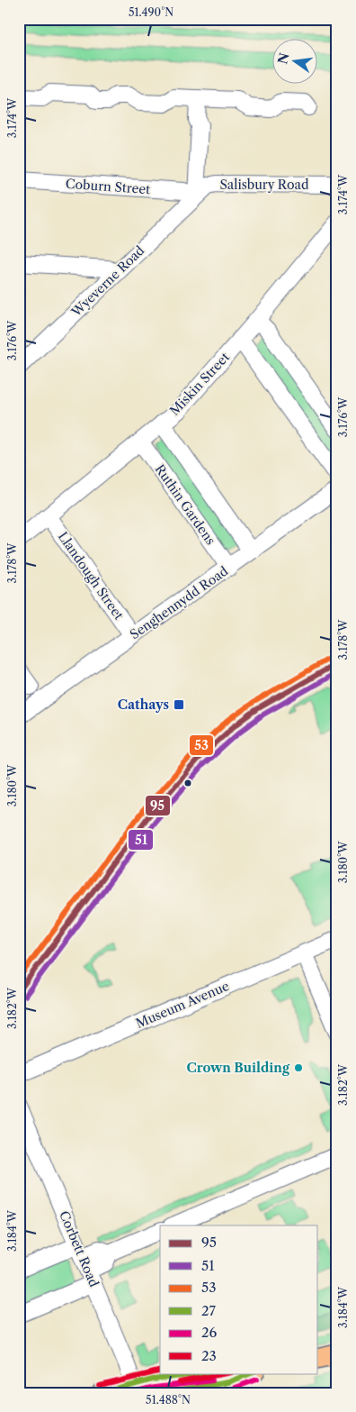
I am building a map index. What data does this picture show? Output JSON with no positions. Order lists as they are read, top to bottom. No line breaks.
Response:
{"streets":{"street":["Salisbury Road","Coburn Street","Wyeverne Road","Miskin Street","Ruthin Gardens","Llandough Street","Senghennydd Road","Museum Avenue","Corbett Road"]},"crossings":[["Salisbury Road","Coburn Street"],["Salisbury Road","Wyeverne Road"],["Coburn Street","Wyeverne Road"],["Miskin Street","Ruthin Gardens"],["Miskin Street","Llandough Street"],["Ruthin Gardens","Senghennydd Road"],["Llandough Street","Senghennydd Road"]],"places":{"transit":["Cathays"],"other":["Crown Building"]},"lines":["transit line 53","transit line 95","transit line 51","transit line 23","transit line 27","transit line 26"],"legend":["95","51","53","27","26","23"],"north":"left","coordinates":["51.490°N","3.174°W","3.176°W","3.178°W","3.180°W","3.182°W","3.184°W","51.488°N"]}
